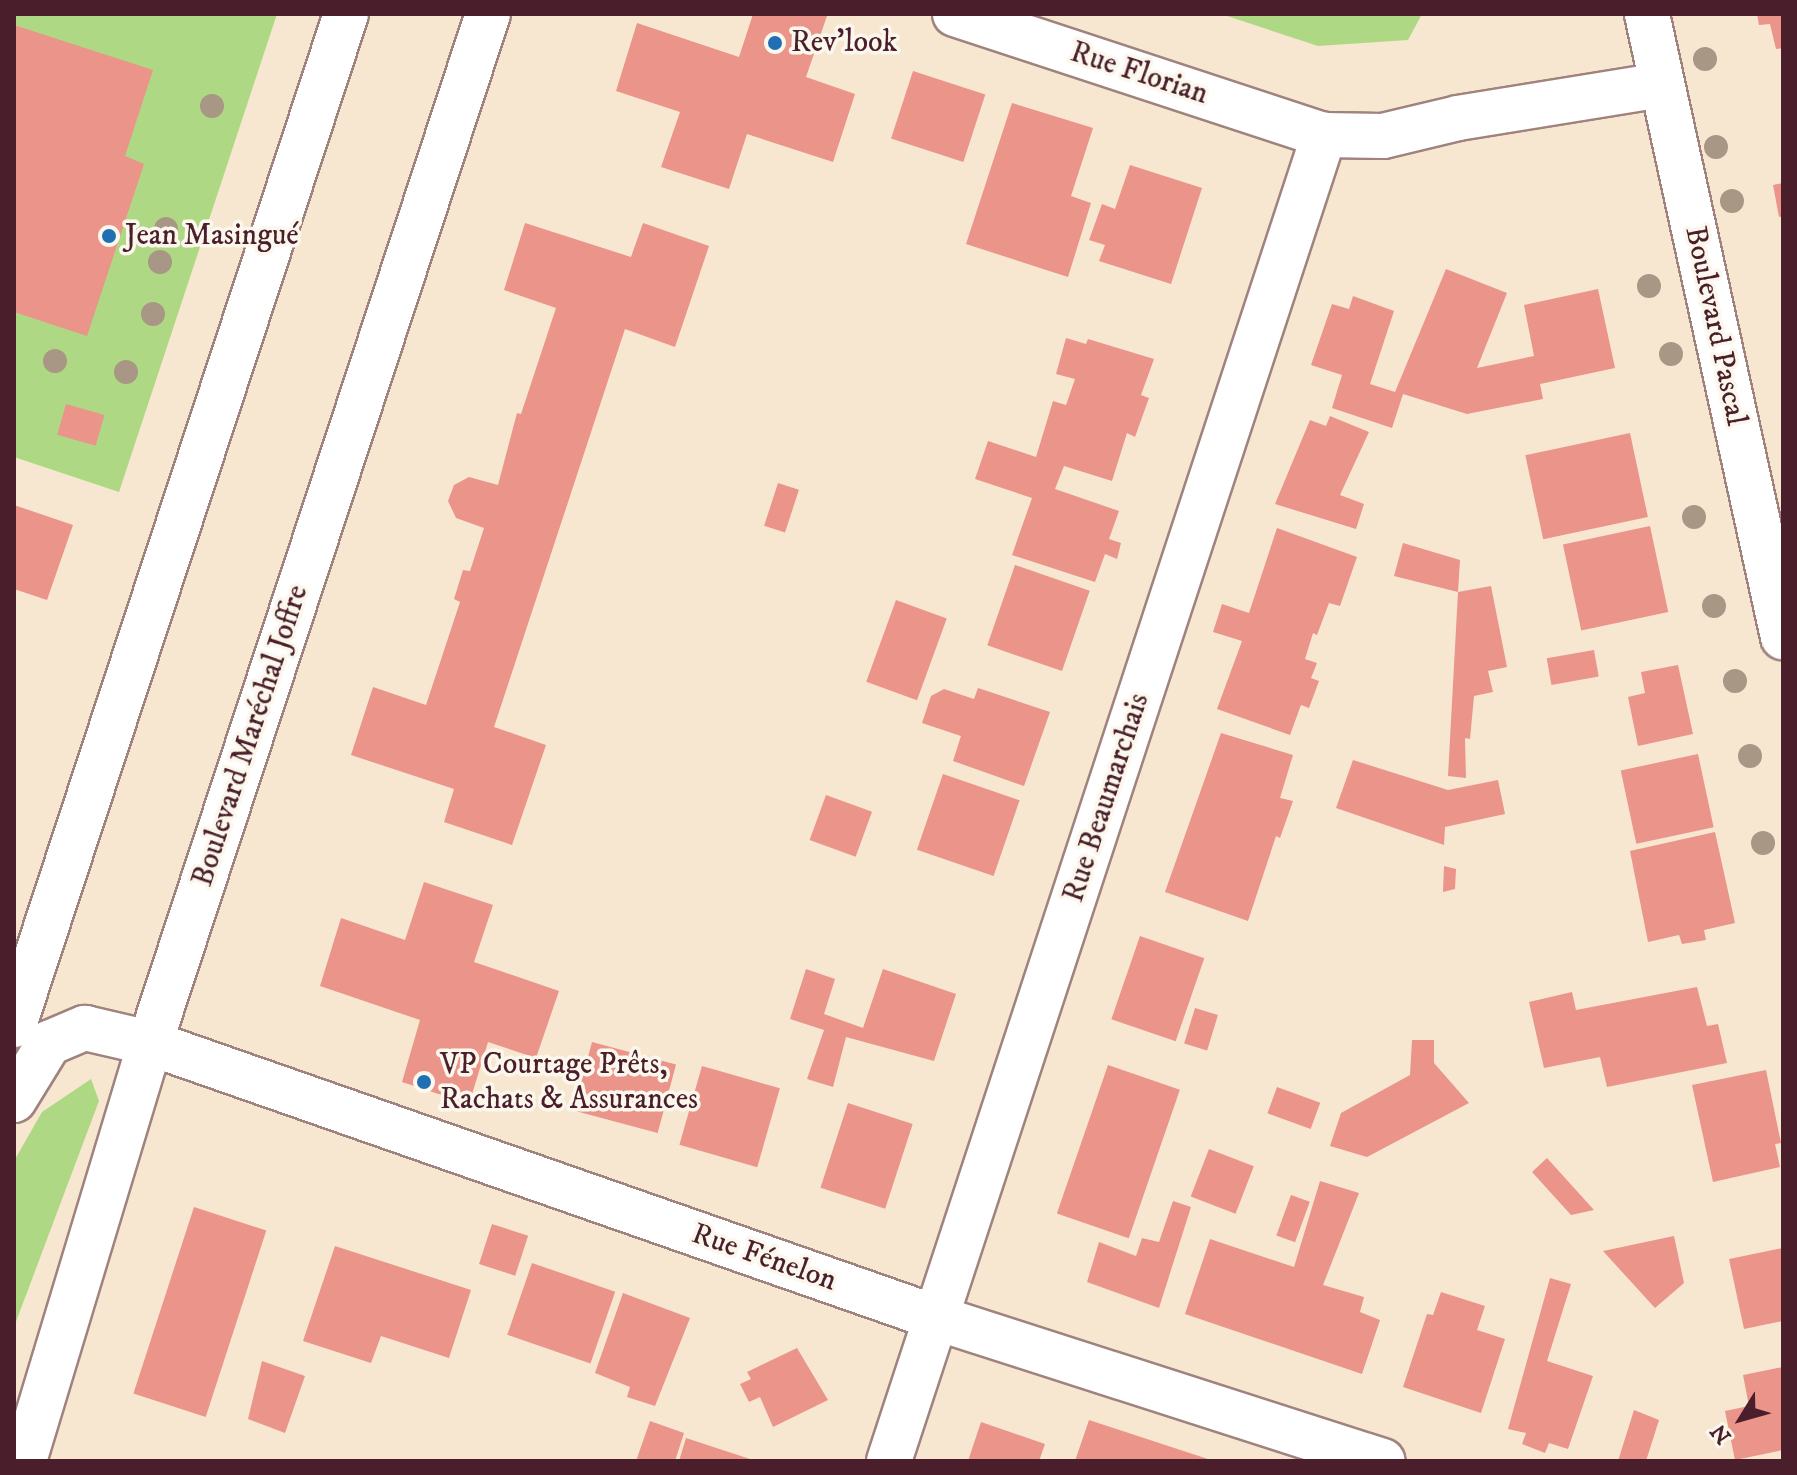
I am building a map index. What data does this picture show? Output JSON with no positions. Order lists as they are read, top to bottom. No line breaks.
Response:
{"streets":{"street":["Rue Florian","Boulevard Pascal","Boulevard Maréchal Joffre","Rue Beaumarchais","Rue Fénelon"]},"crossings":[["Rue Florian","Boulevard Pascal"],["Rue Florian","Rue Beaumarchais"],["Boulevard Maréchal Joffre","Rue Fénelon"],["Rue Beaumarchais","Rue Fénelon"]],"places":["Rev'look","Jean Masingué","VP Courtage Prêts, Rachats & Assurances"],"north":"bottom left"}
